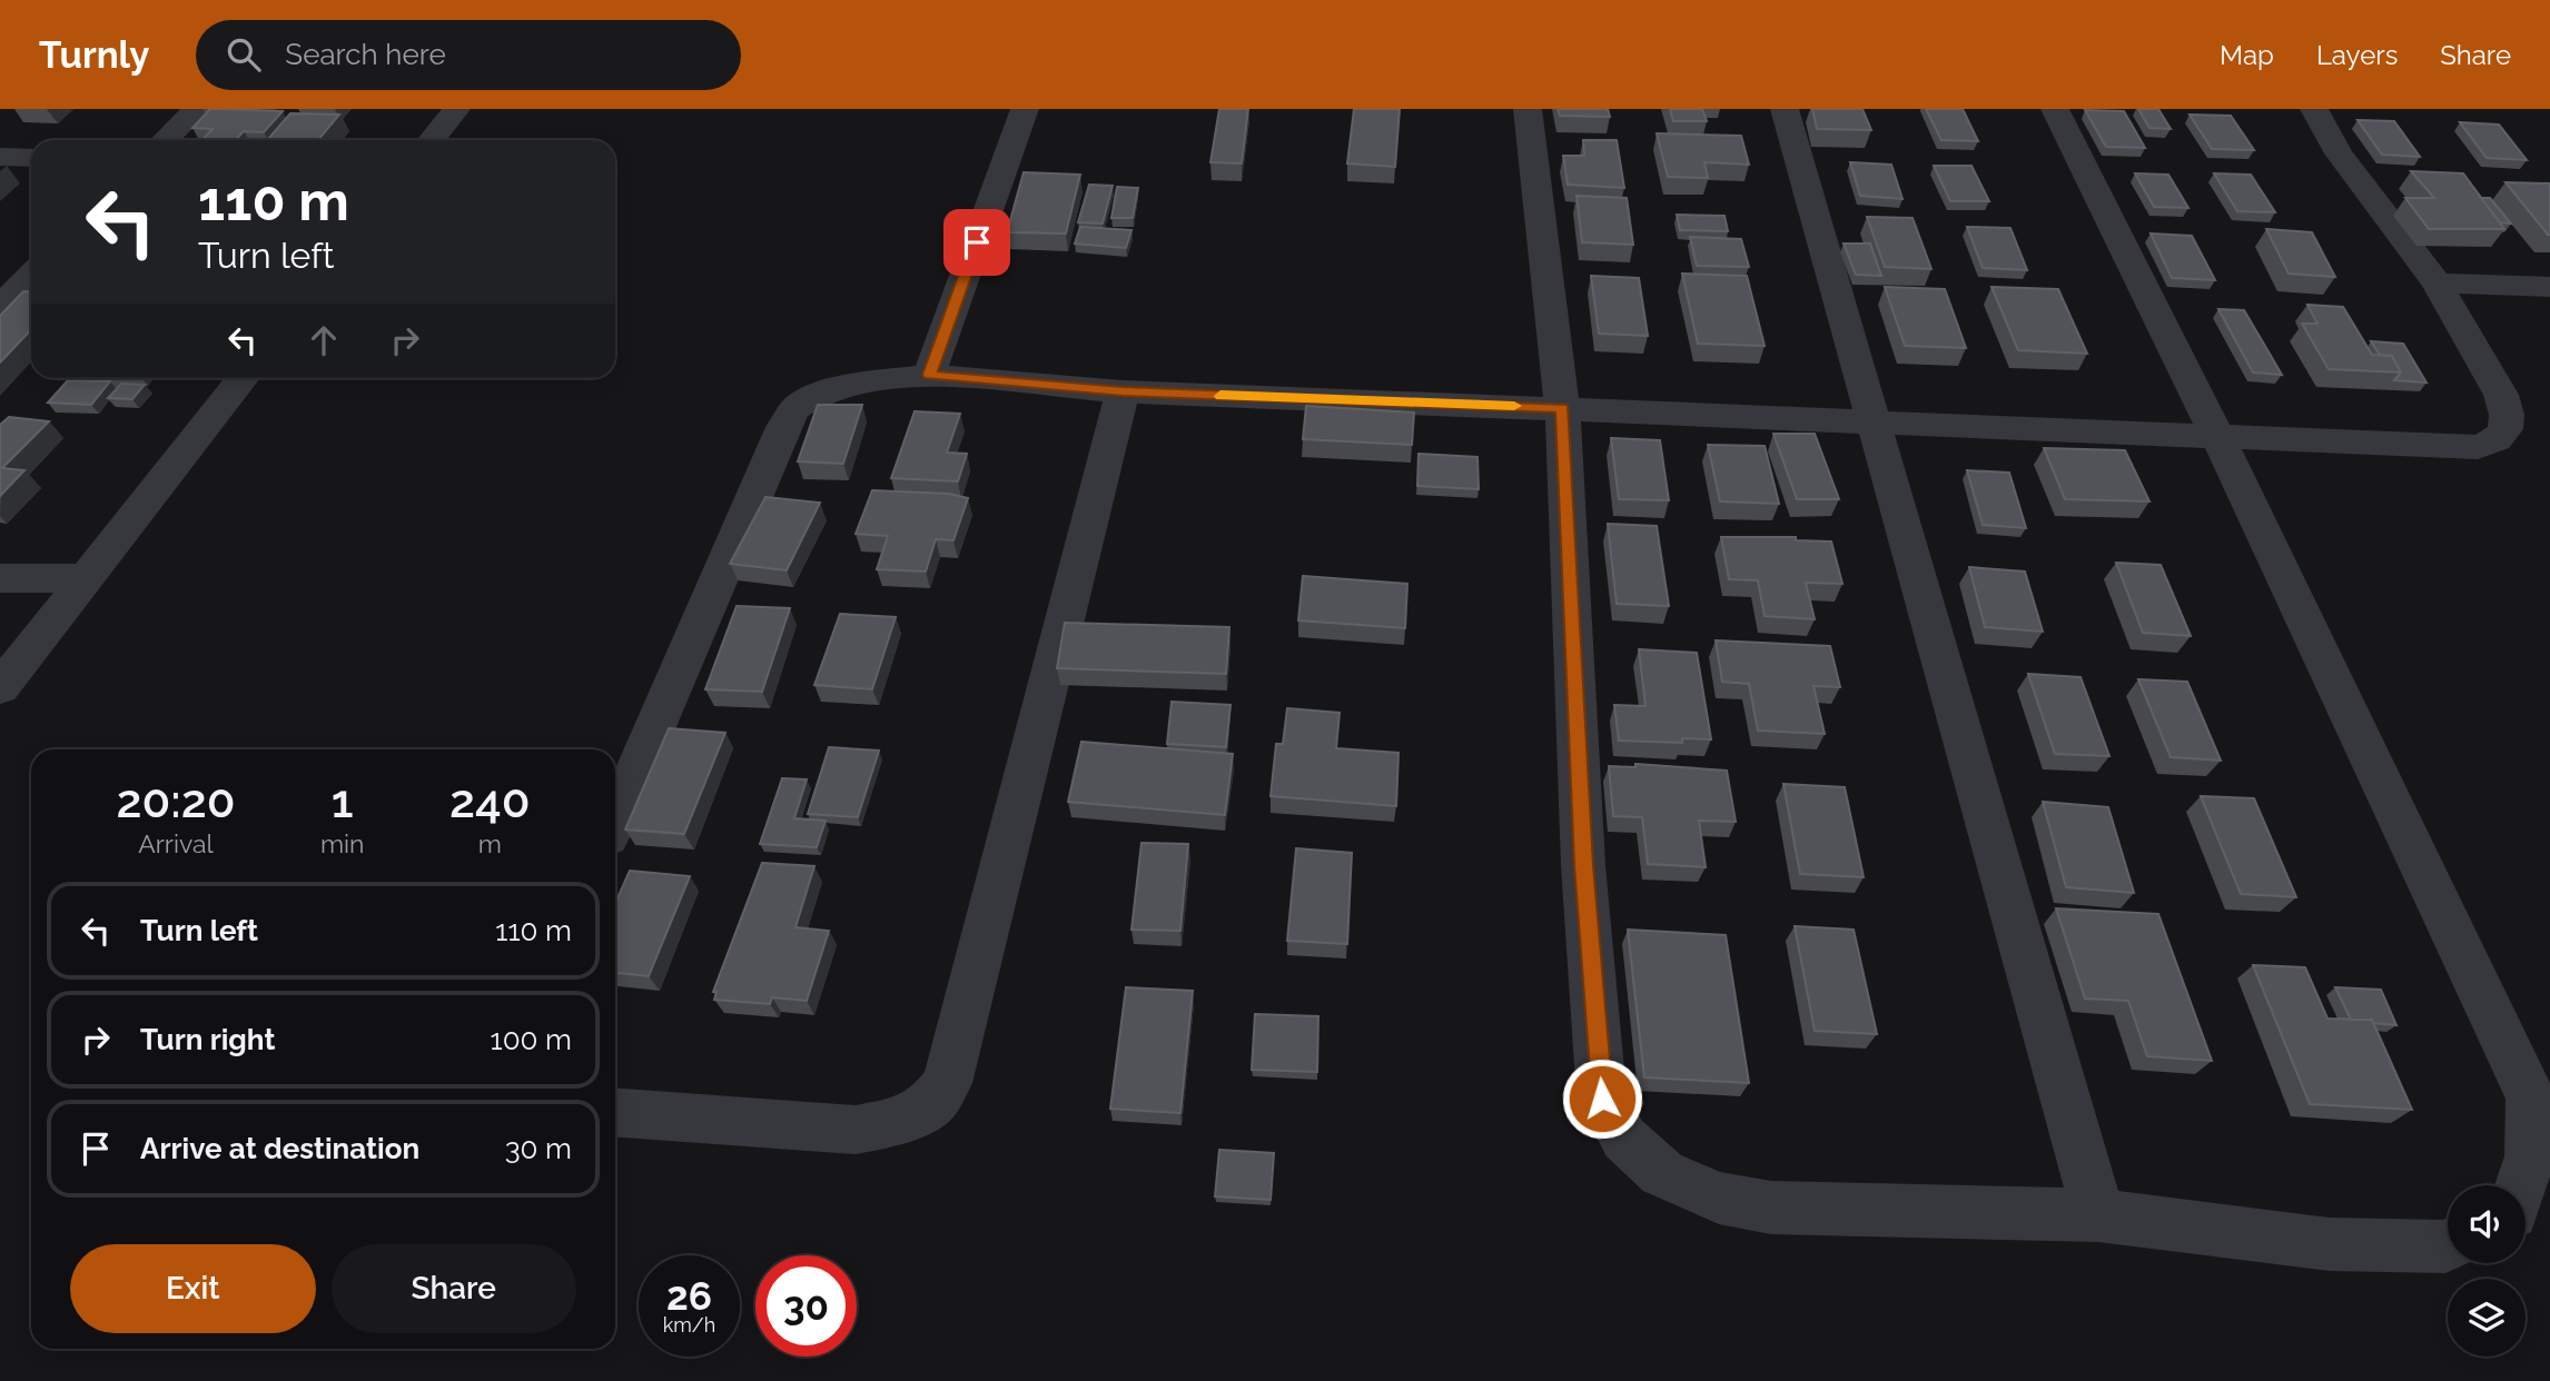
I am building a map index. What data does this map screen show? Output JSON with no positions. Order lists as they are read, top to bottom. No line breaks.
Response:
{"page":{"header":"Turnly","search":"Search here","nav":["Map","Layers","Share"],"turn":["110 m","Turn left"],"eta":["20:20","Arrival","1","min","240","m"],"list":[{"name":"Turn left","value":"110 m"},{"name":"Turn right","value":"100 m"},{"name":"Arrive at destination","value":"30 m"}],"buttons":["Exit","Share"],"speed":"26 km/h","limit":"30"}}
